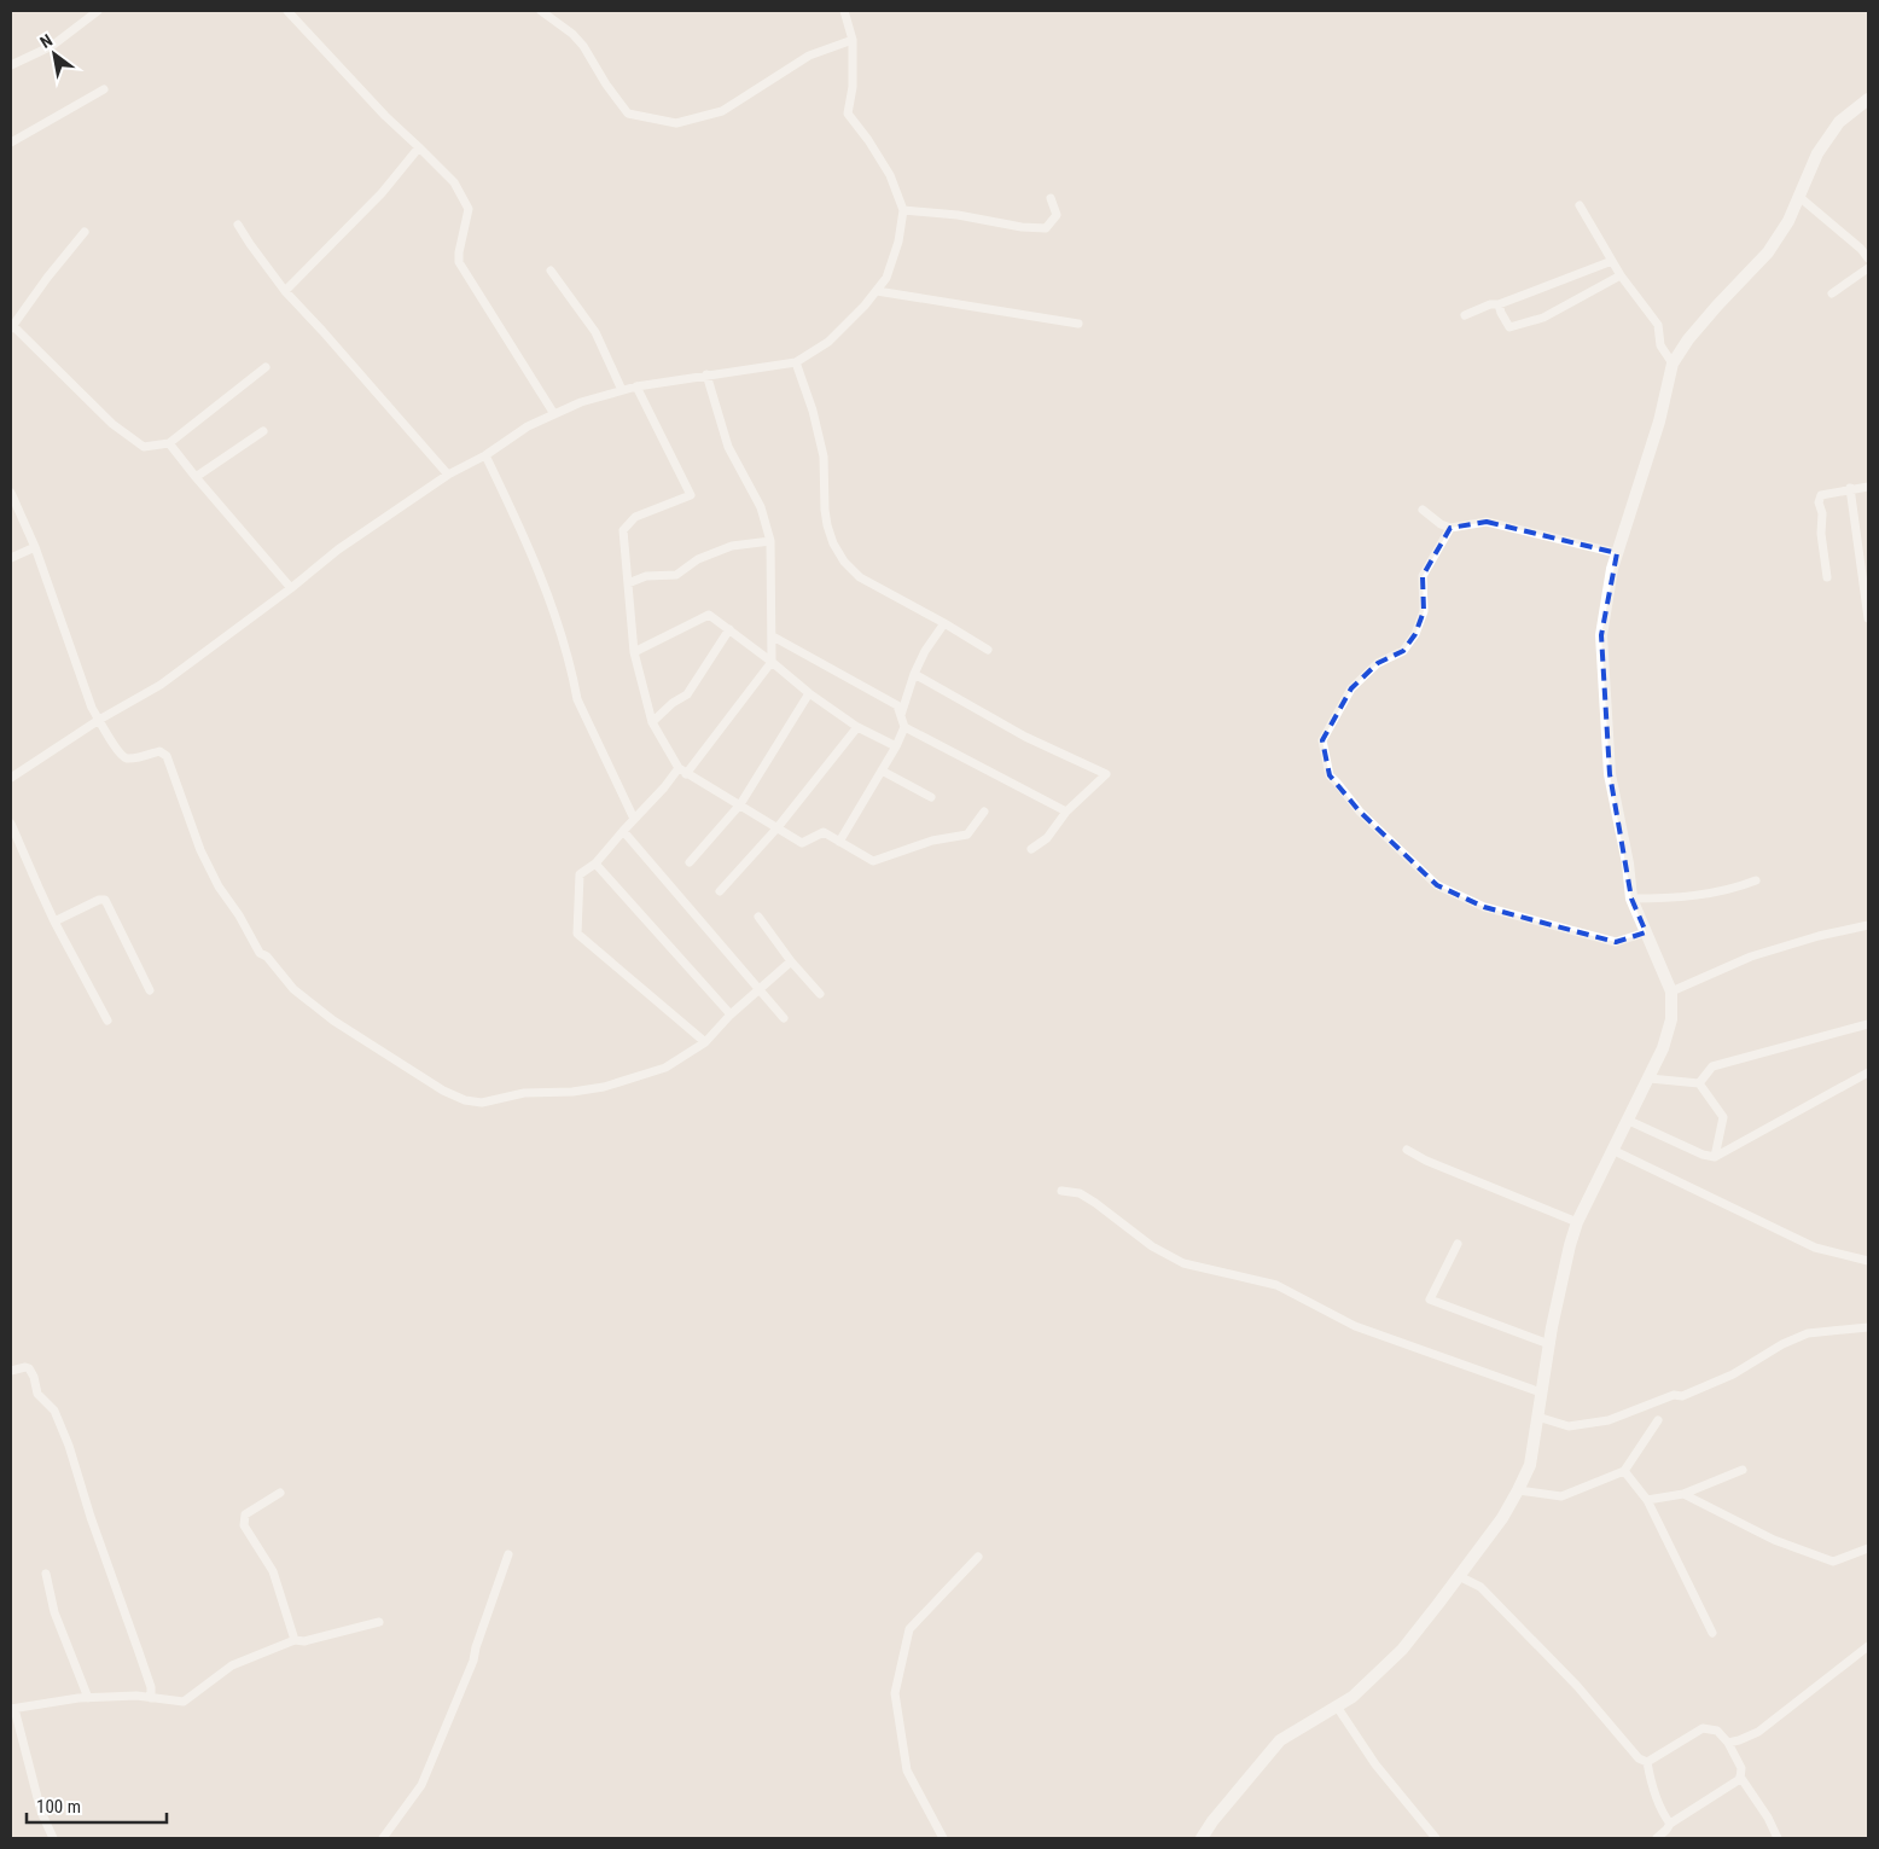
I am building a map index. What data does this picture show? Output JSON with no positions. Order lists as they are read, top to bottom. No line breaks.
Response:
{"scale_bar":"100 m","north":"top left"}
